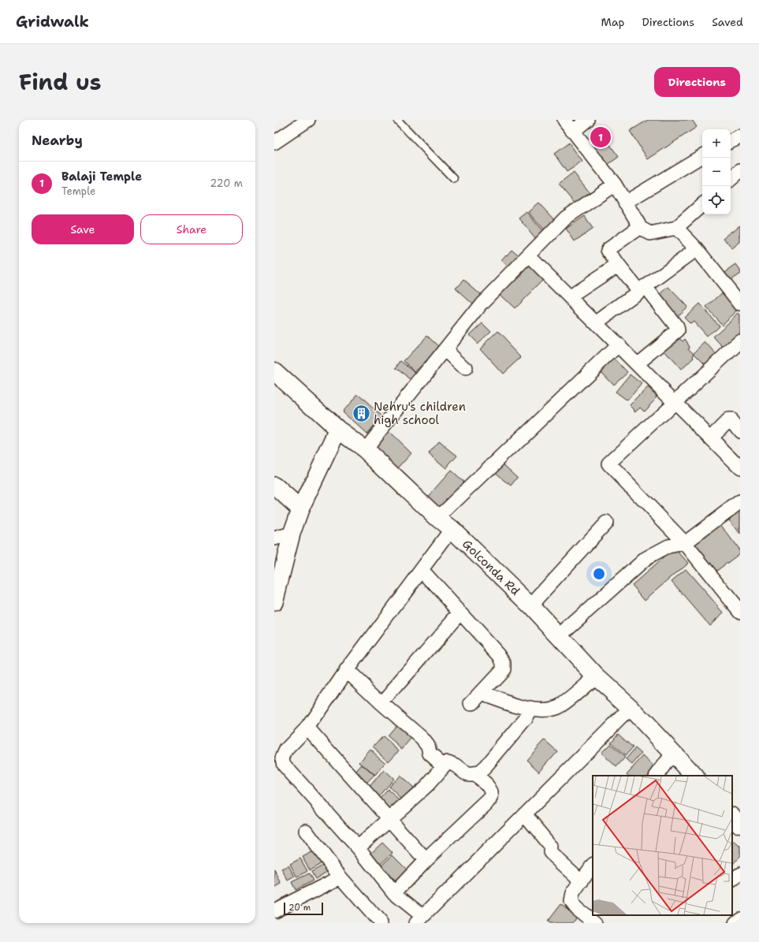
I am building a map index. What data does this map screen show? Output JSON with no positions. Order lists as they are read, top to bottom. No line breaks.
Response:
{"streets":{"main road":["Golconda Rd"]},"places":{"building":["Nehru's children high school"]},"scale_bar":"20 m","page":{"header":"Gridwalk","nav":["Map","Directions","Saved"],"title":"Find us","buttons":["Directions",["Save","Share"]],"heading":"Nearby","pins":"1","map_buttons":["+","−"],"list":[{"mark":"1","name":"Balaji Temple","note":"Temple","value":"220 m"}],"scale":"20 m"}}
